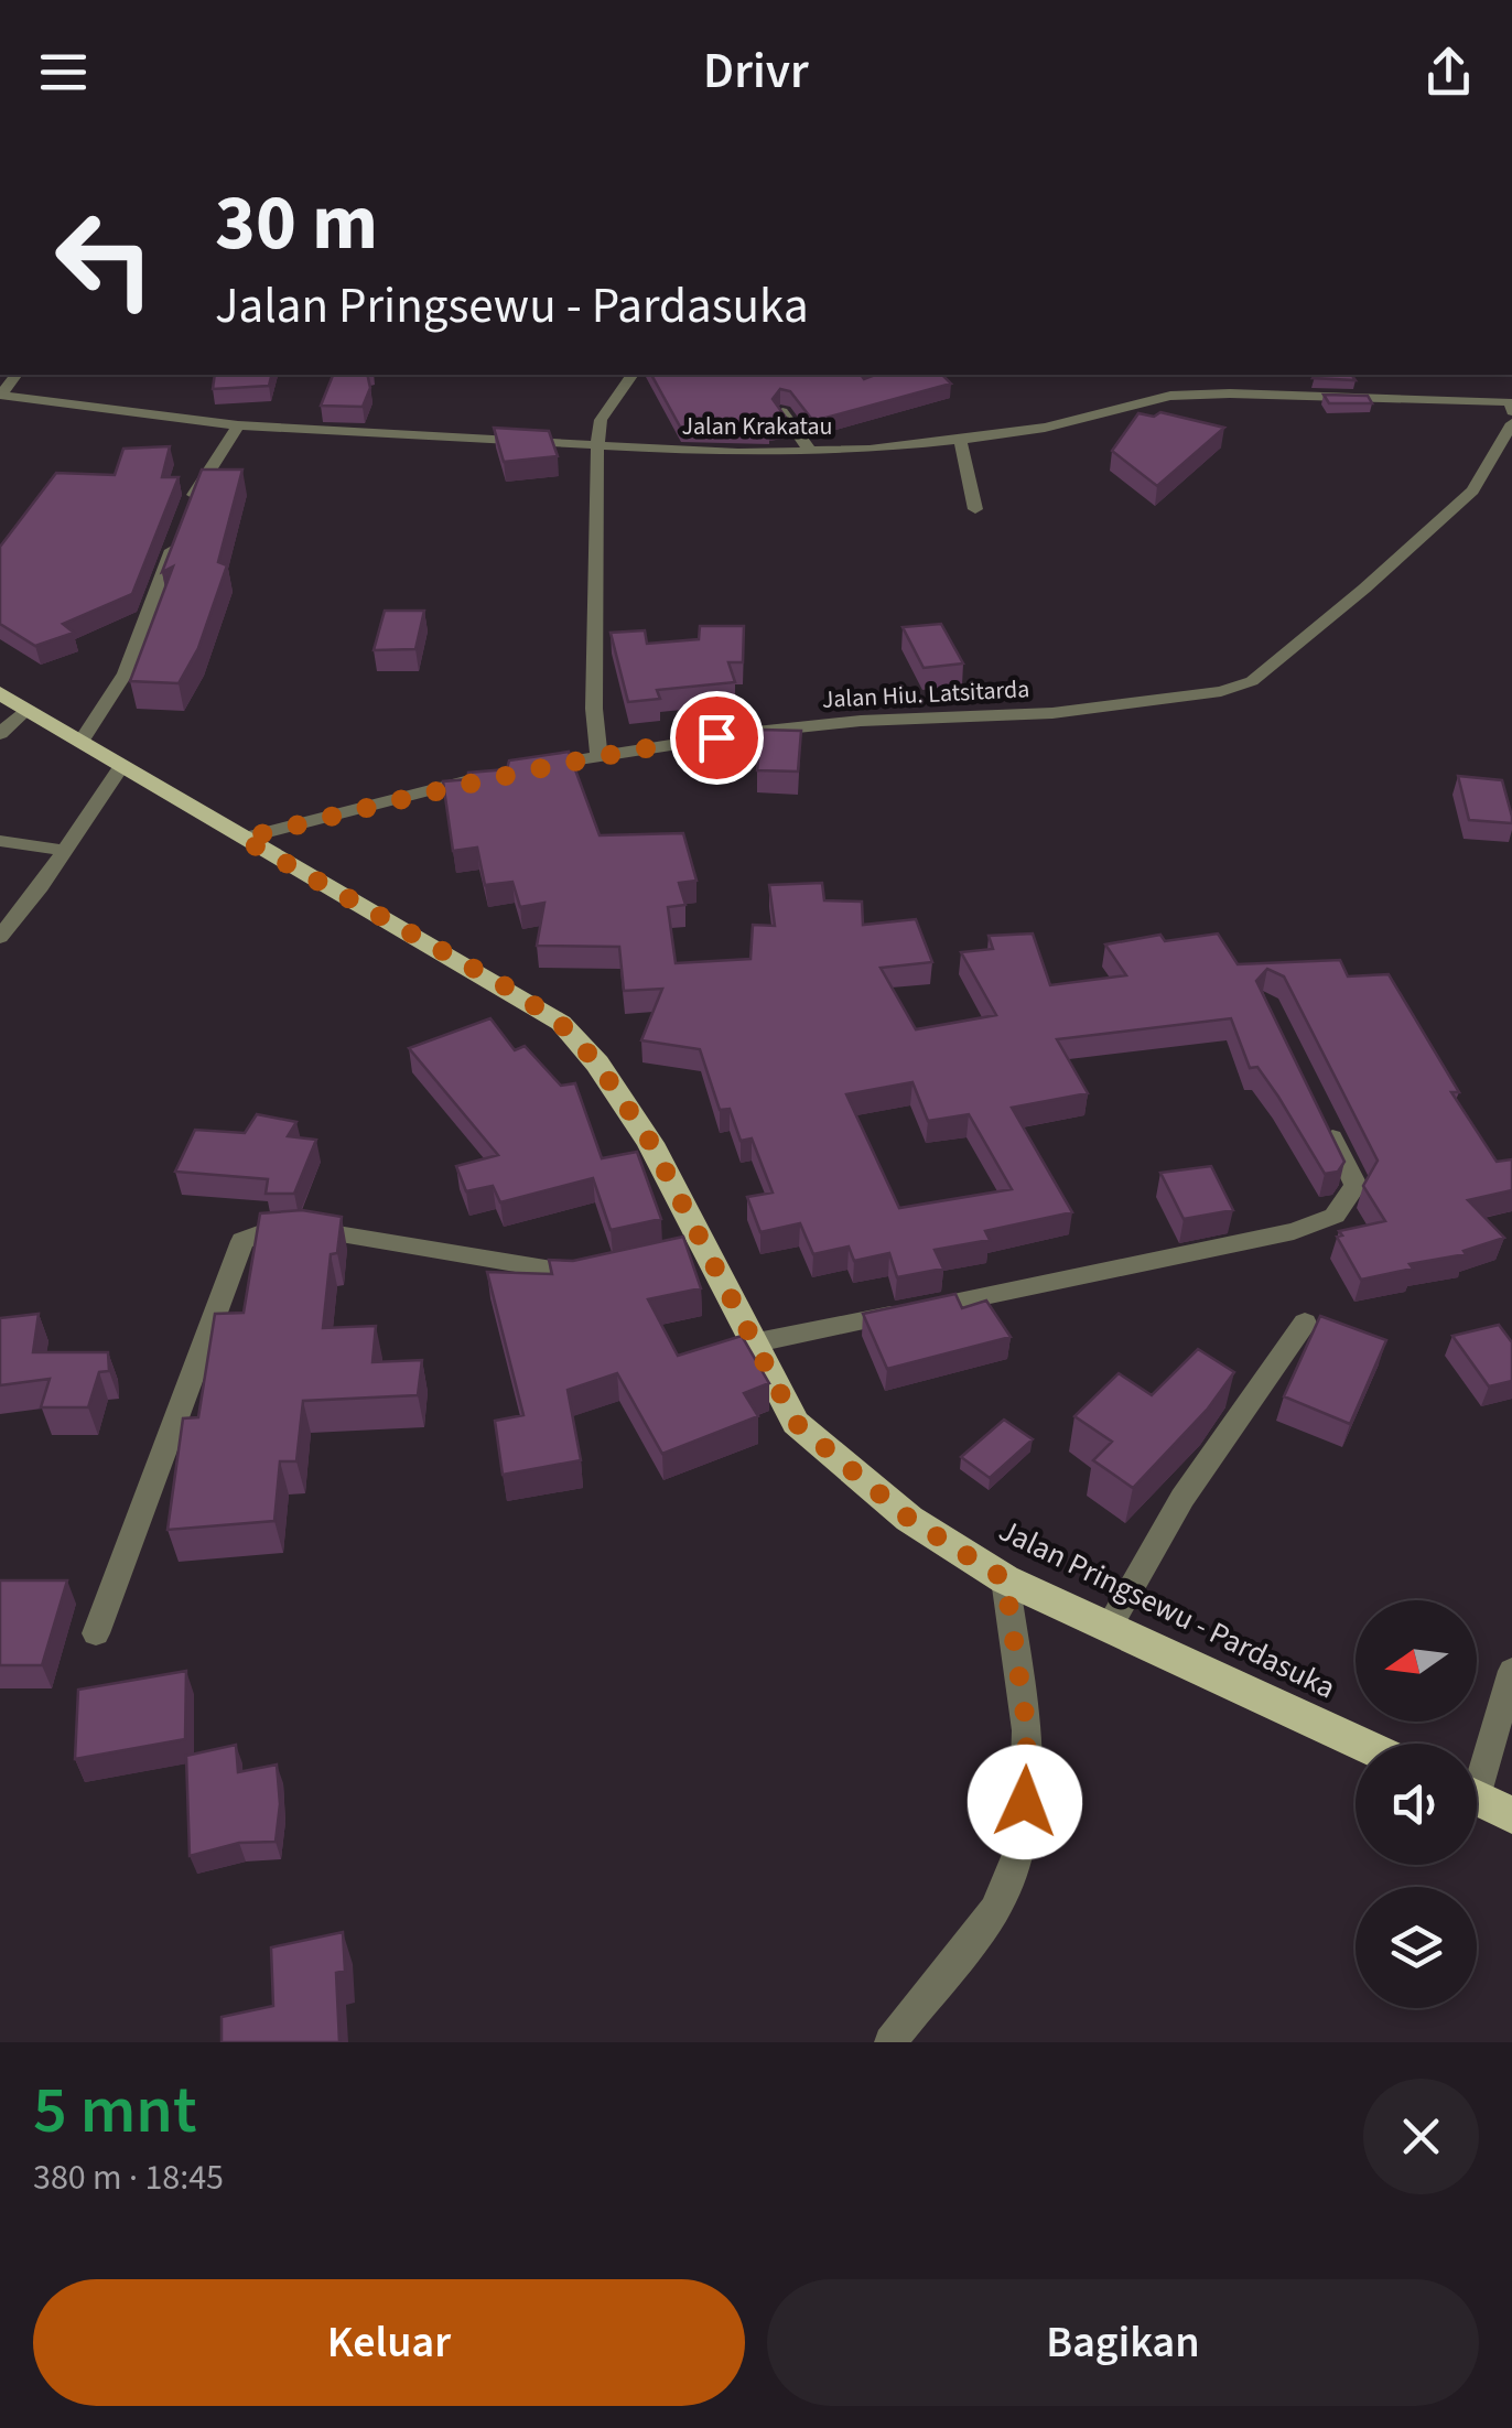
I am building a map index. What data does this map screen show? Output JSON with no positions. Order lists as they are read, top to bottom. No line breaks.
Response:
{"streets":{"main road":["Jalan Pringsewu - Pardasuka"],"street":["Jalan Krakatau","Jalan Hiu. Latsitarda"]},"north":"left","page":{"header":"Drivr","turn":["30 m","Jalan Pringsewu - Pardasuka"],"heading":["5 mnt","380 m · 18:45"],"buttons":["Keluar","Bagikan"]}}
